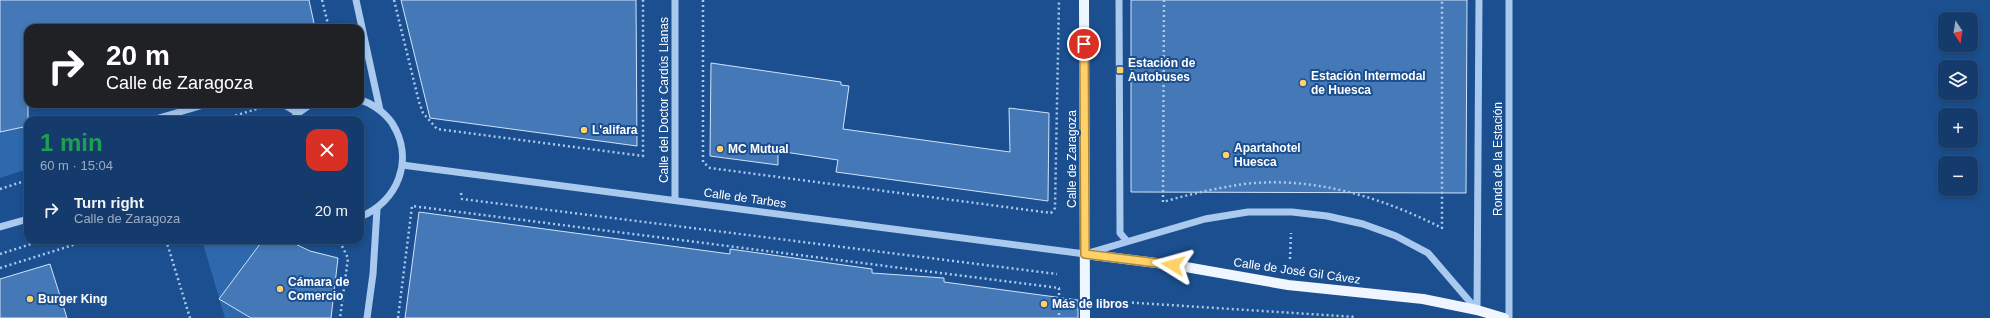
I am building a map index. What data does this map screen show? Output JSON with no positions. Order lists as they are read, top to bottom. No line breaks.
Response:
{"streets":{"main road":["Calle de Zaragoza","Calle de José Gil Cávez"],"street":["Calle del Doctor Cardús Llanas","Ronda de la Estación","Calle de Tarbes"]},"crossings":[["Calle del Doctor Cardús Llanas","Calle de Tarbes"],["Calle de Zaragoza","Calle de Tarbes"],["Calle de Zaragoza","Calle de José Gil Cávez"],["Calle de Tarbes","Calle de José Gil Cávez"]],"places":{"transit":["Estación de Autobuses"],"other":["Estación Intermodal de Huesca","L'alifara","MC Mutual","Apartahotel Huesca","Cámara de Comercio","Burger King","Más de libros"]},"north":"bottom","page":{"map_buttons":["+","−"],"turn":["20 m","Calle de Zaragoza"],"heading":["1 min","60 m · 15:04"],"list":[{"name":"Turn right","note":"Calle de Zaragoza","value":"20 m"}]}}
